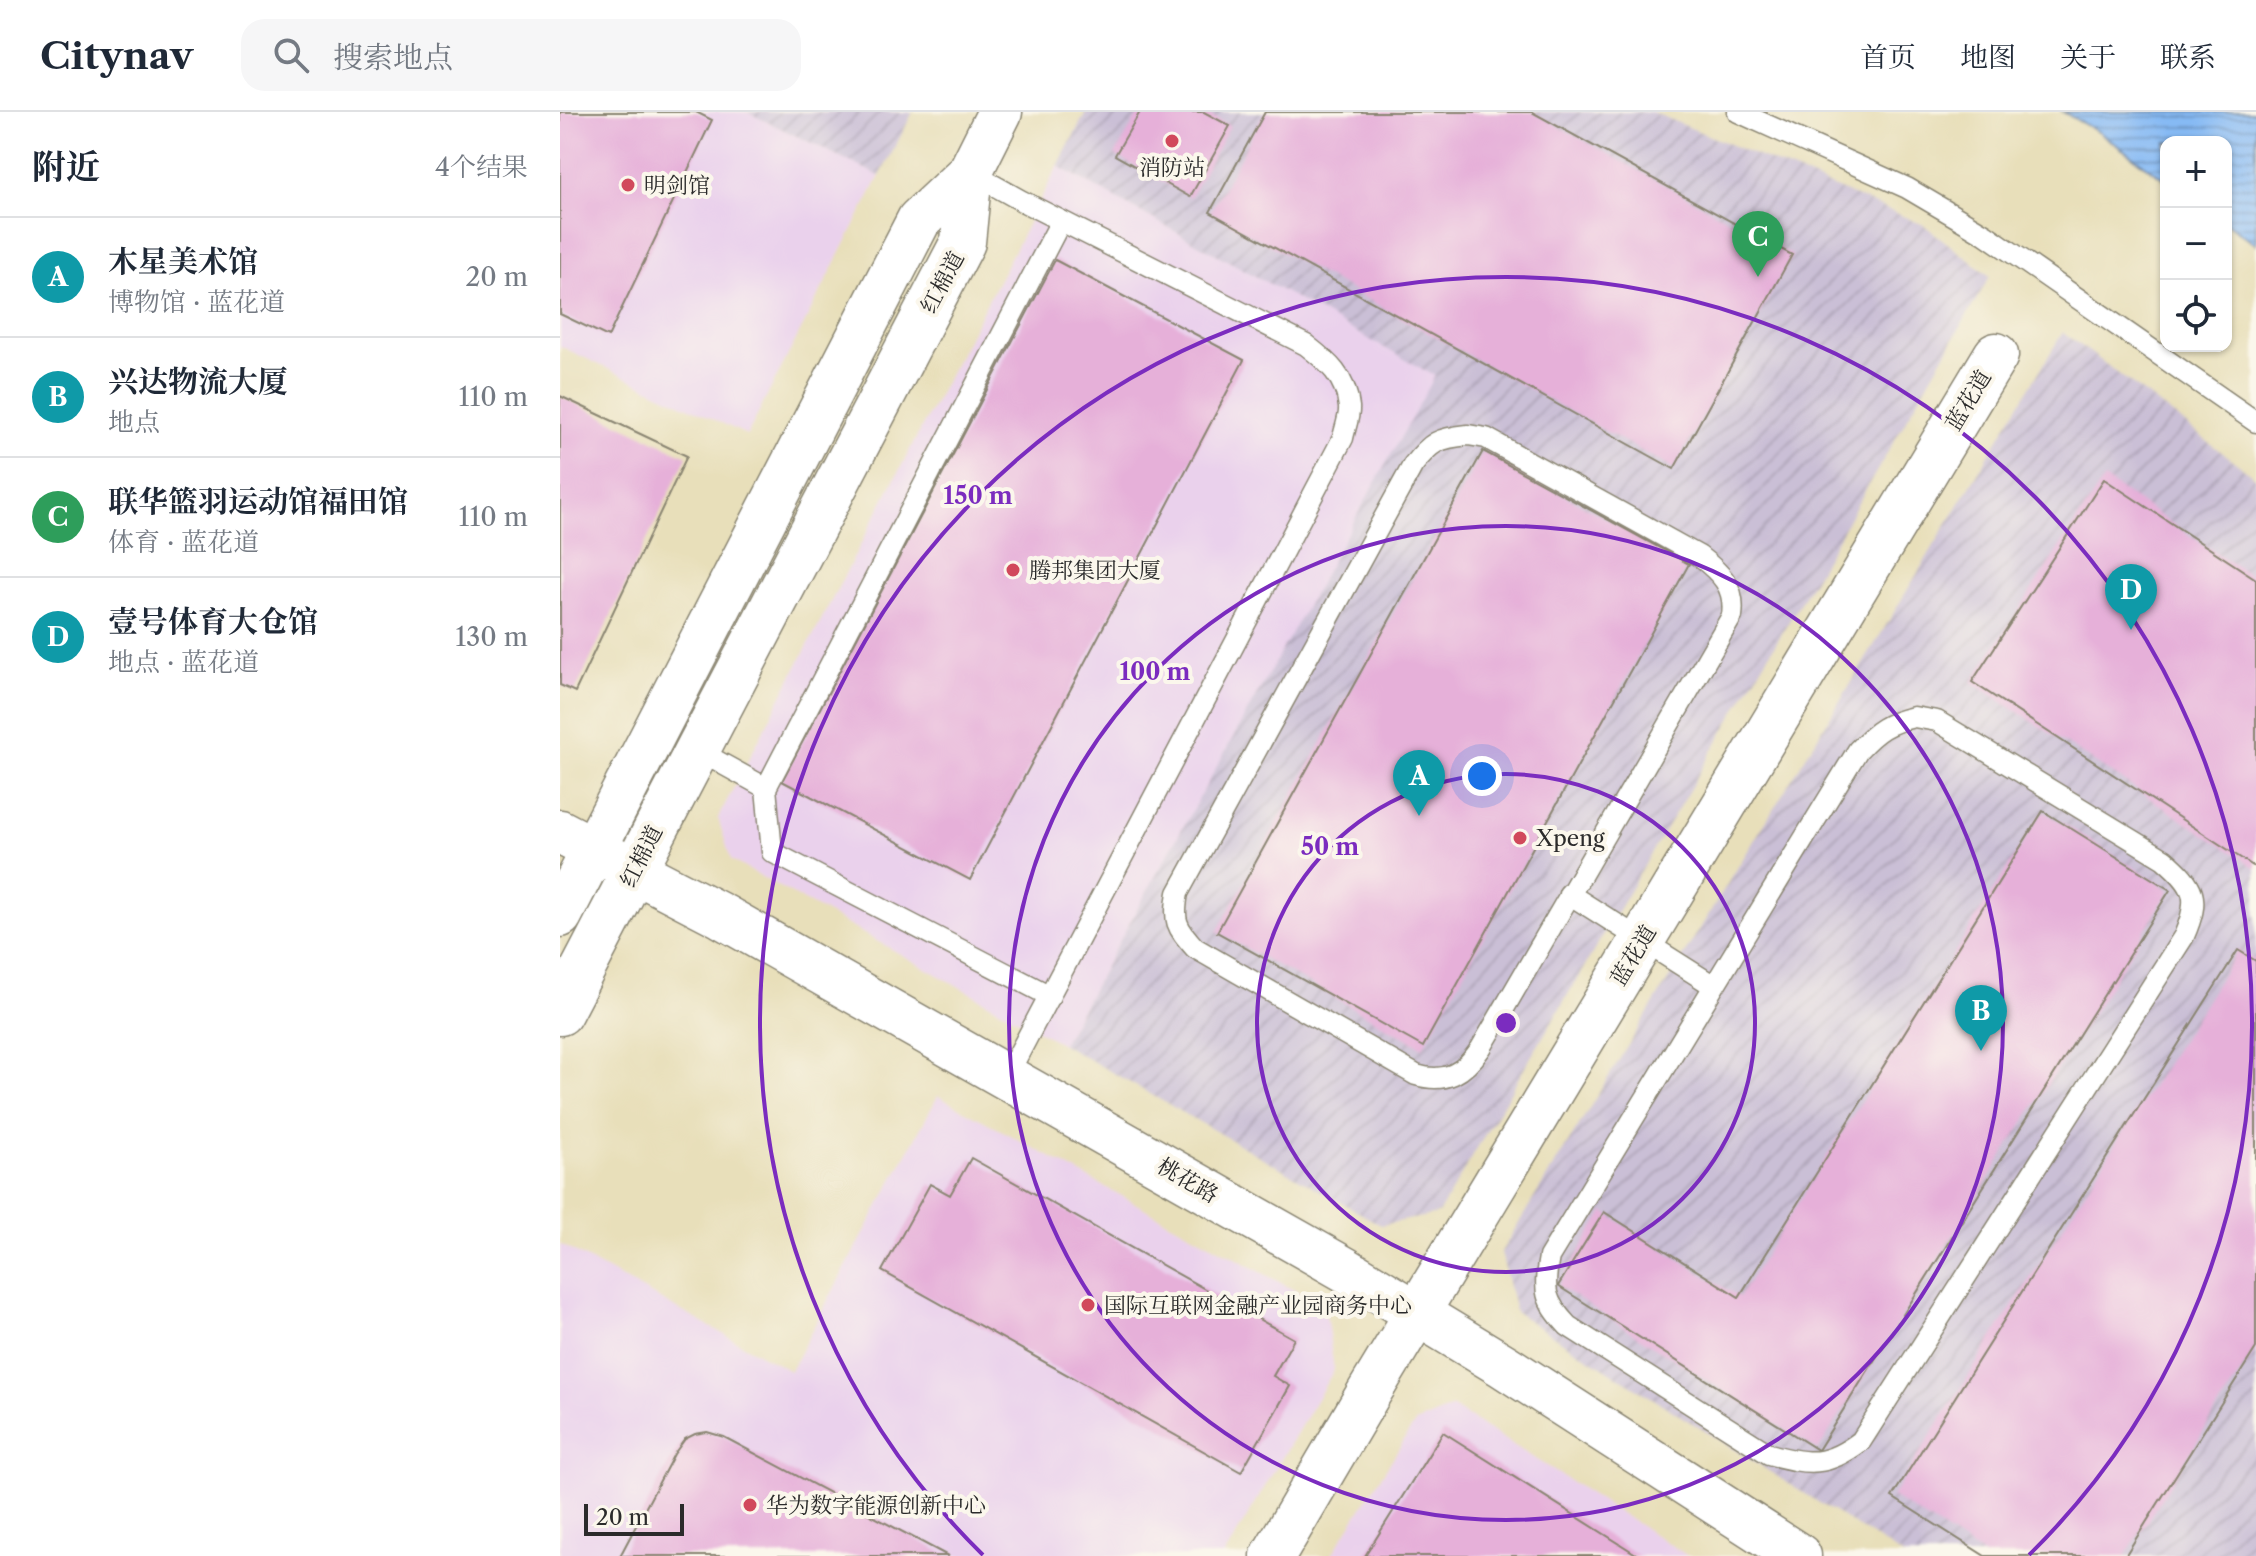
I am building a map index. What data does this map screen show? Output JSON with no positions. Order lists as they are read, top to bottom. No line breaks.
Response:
{"streets":{"main road":["红棉道","蓝花道","桃花路"]},"crossings":[["红棉道","桃花路"],["蓝花道","桃花路"]],"places":["消防站","明剑馆","腾邦集团大厦","Xpeng","国际互联网金融产业园商务中心","华为数字能源创新中心"],"scale_bar":"20 m","page":{"header":"Citynav","search":"搜索地点","nav":["首页","地图","关于","联系"],"heading":["附近","4个结果"],"map_buttons":["+","−"],"pins":["C","D","A","B"],"list":[{"mark":"A","name":"木星美术馆","note":"博物馆 · 蓝花道","value":"20 m"},{"mark":"B","name":"兴达物流大厦","note":"地点","value":"110 m"},{"mark":"C","name":"联华篮羽运动馆福田馆","note":"体育 · 蓝花道","value":"110 m"},{"mark":"D","name":"壹号体育大仓馆","note":"地点 · 蓝花道","value":"130 m"}],"scale":"20 m"},"rings":["150 m","100 m","50 m"]}
